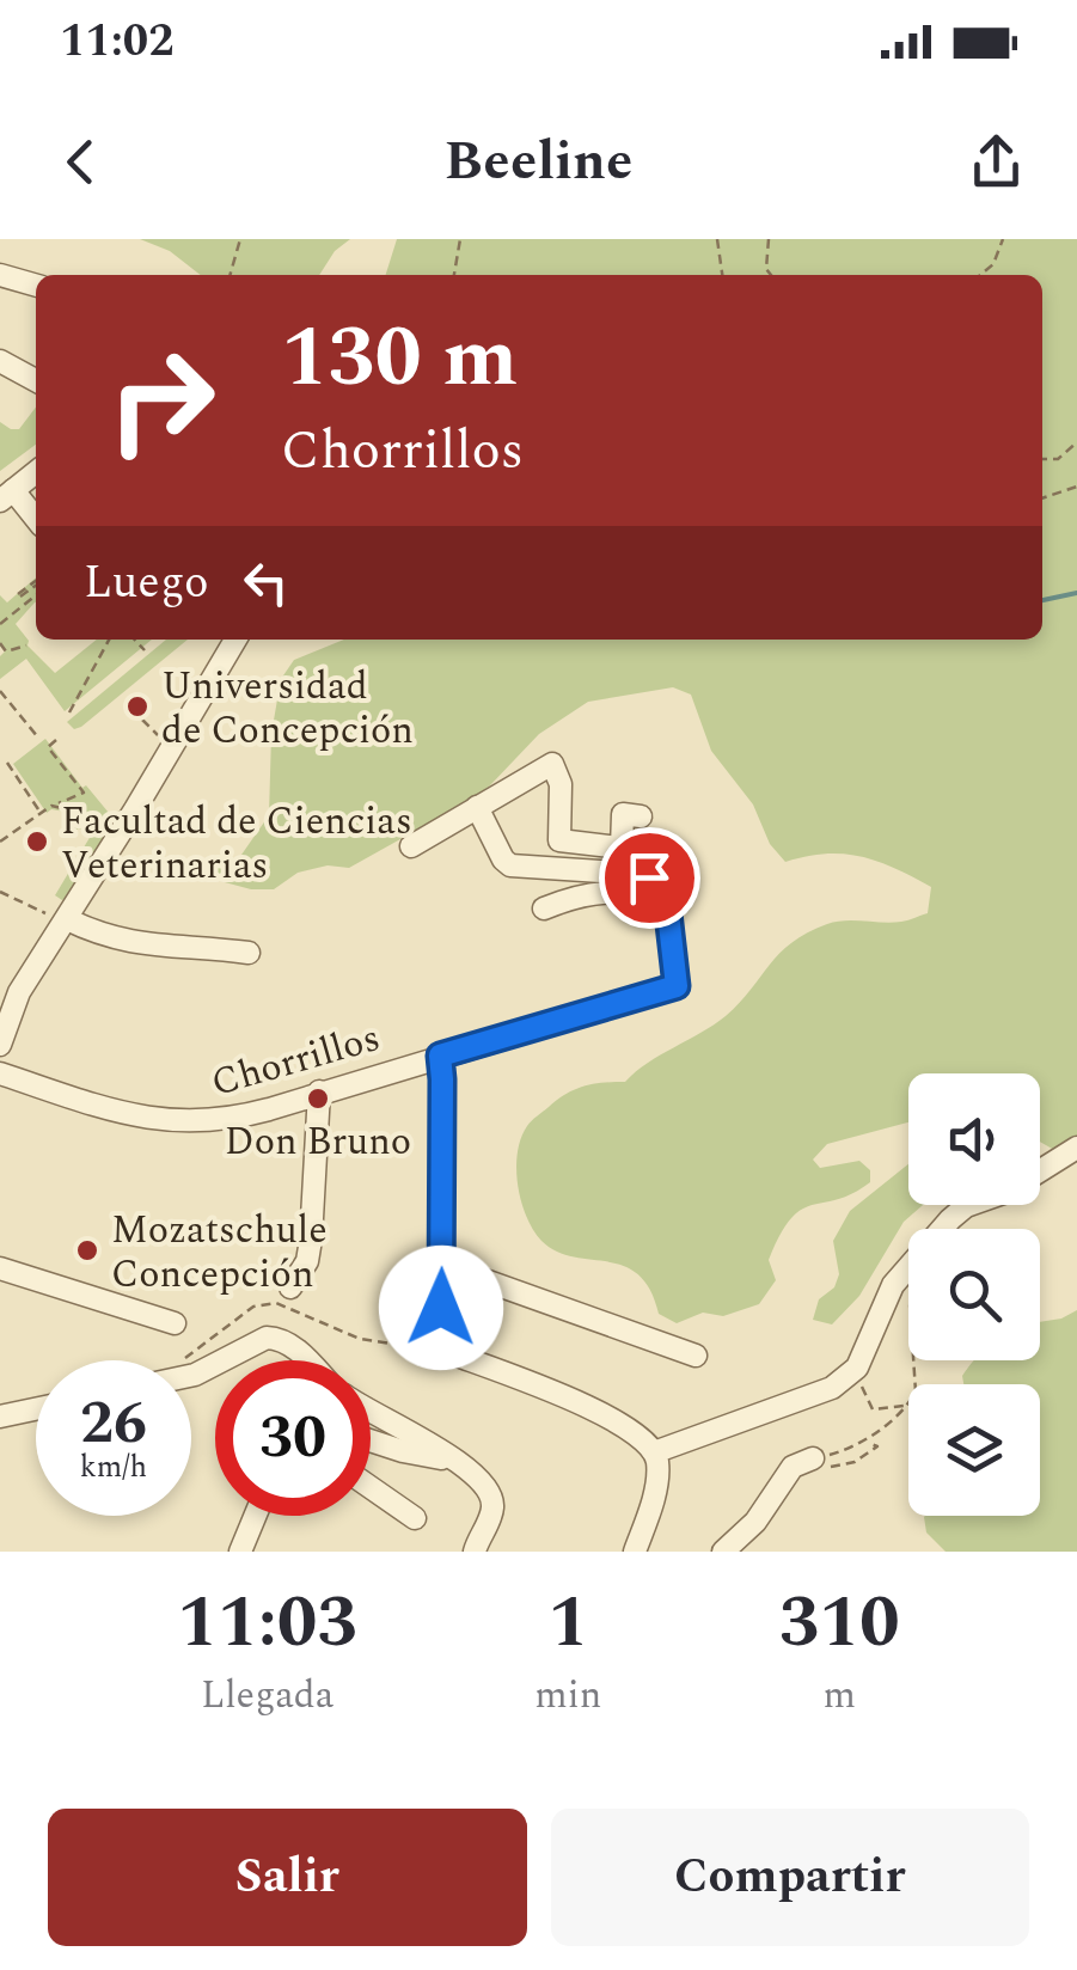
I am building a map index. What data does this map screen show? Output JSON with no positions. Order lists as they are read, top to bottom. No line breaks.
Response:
{"streets":{"street":["Chorrillos"]},"places":["Universidad de Concepción","Facultad de Ciencias Veterinarias","Don Bruno","Mozatschule Concepción"],"page":{"status":"11:02","header":"Beeline","turn":["130 m","Chorrillos"],"then":"Luego","speed":"26 km/h","limit":"30","eta":["11:03","Llegada","1","min","310","m"],"buttons":["Salir","Compartir"]}}
